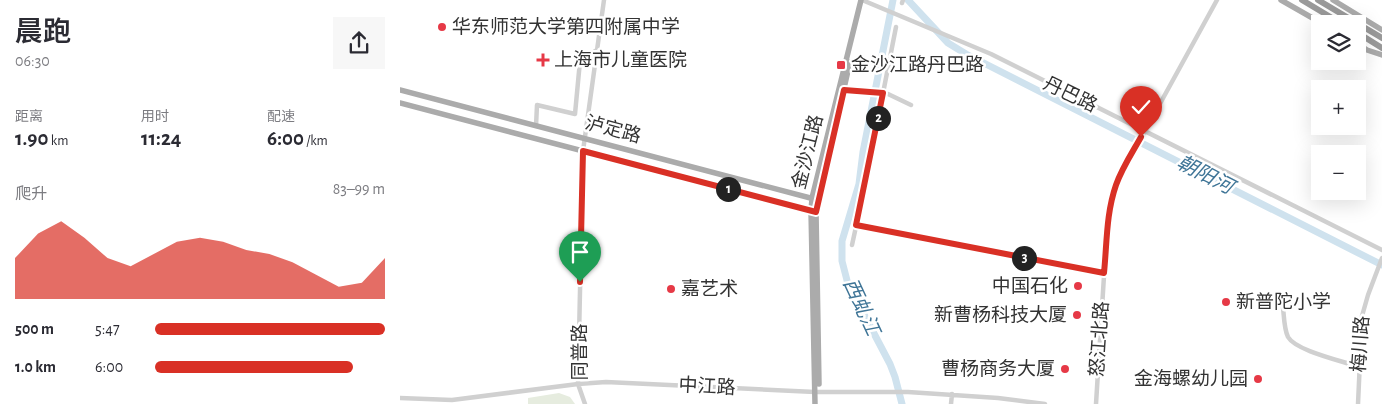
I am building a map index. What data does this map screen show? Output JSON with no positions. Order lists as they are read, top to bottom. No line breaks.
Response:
{"streets":{"main road":["泸定路","金沙江路"],"street":["丹巴路","怒江北路","梅川路","同普路","中江路"]},"crossings":[["丹巴路","金沙江路"],["丹巴路","怒江北路"],["泸定路","金沙江路"],["泸定路","同普路"],["金沙江路","中江路"],["同普路","中江路"]],"water":["朝阳河","西虬江"],"places":{"other":["华东师范大学第四附属中学","中国石化","嘉艺术","新普陀小学","新曹杨科技大厦","曹杨商务大厦","金海螺幼儿园"],"health":["上海市儿童医院"],"transit":["金沙江路丹巴路"]},"page":{"heading":["晨跑","06:30"],"map_buttons":["+","−"],"stats":[["距离","1.90 km"],["用时","11:24"],["配速","6:00 /km"]],"pins":["2","1","3"],"chart":["爬升","83–99 m"],"list":[{"name":"500 m","note":"5:47"},{"name":"1.0 km","note":"6:00"}]}}
